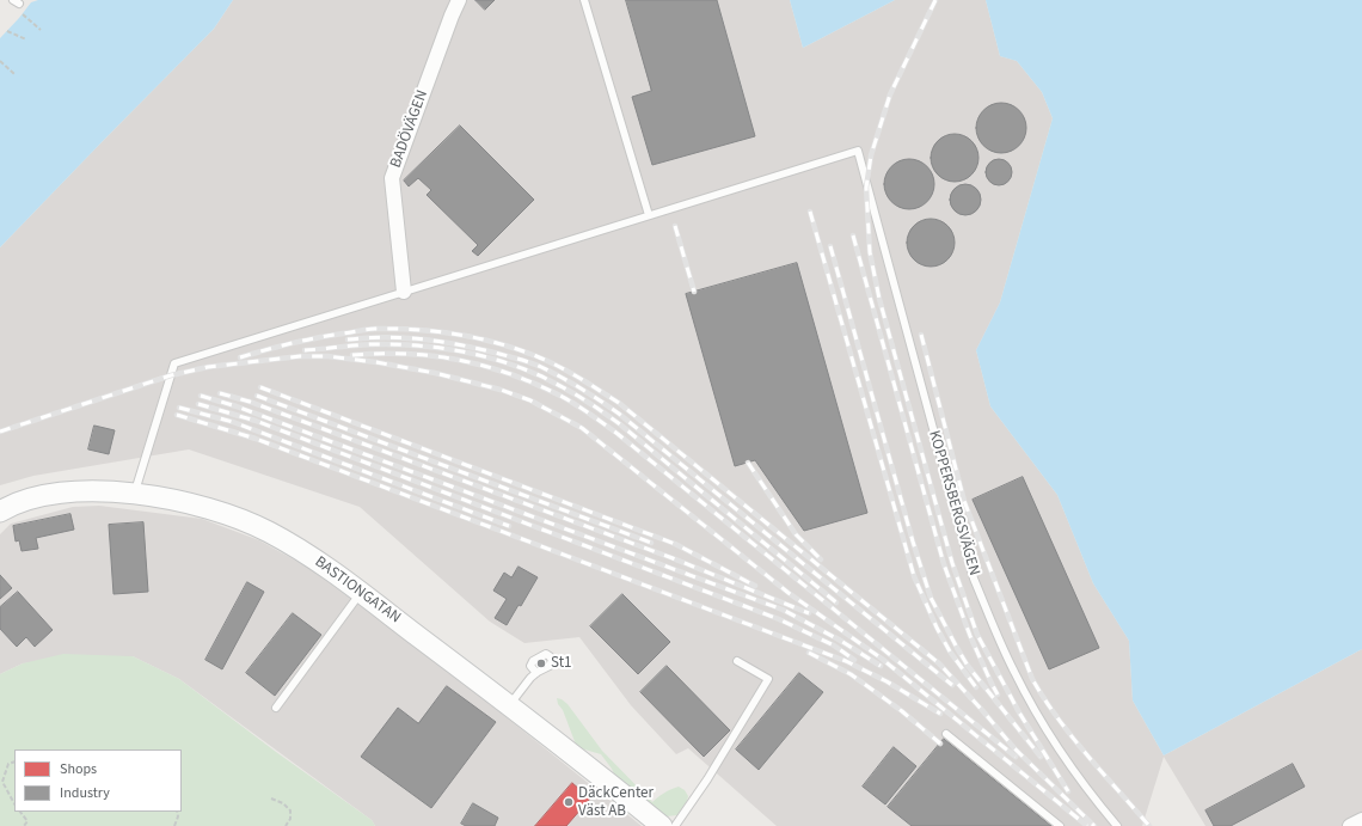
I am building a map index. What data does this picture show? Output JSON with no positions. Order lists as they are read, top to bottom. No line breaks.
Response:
{"streets":{"main road":["BASTIONGATAN"],"street":["BADÖVÄGEN"],"lane":["KOPPERSBERGSVÄGEN"]},"places":["St1","DäckCenter Väst AB"],"legend":["Shops","Industry"]}
